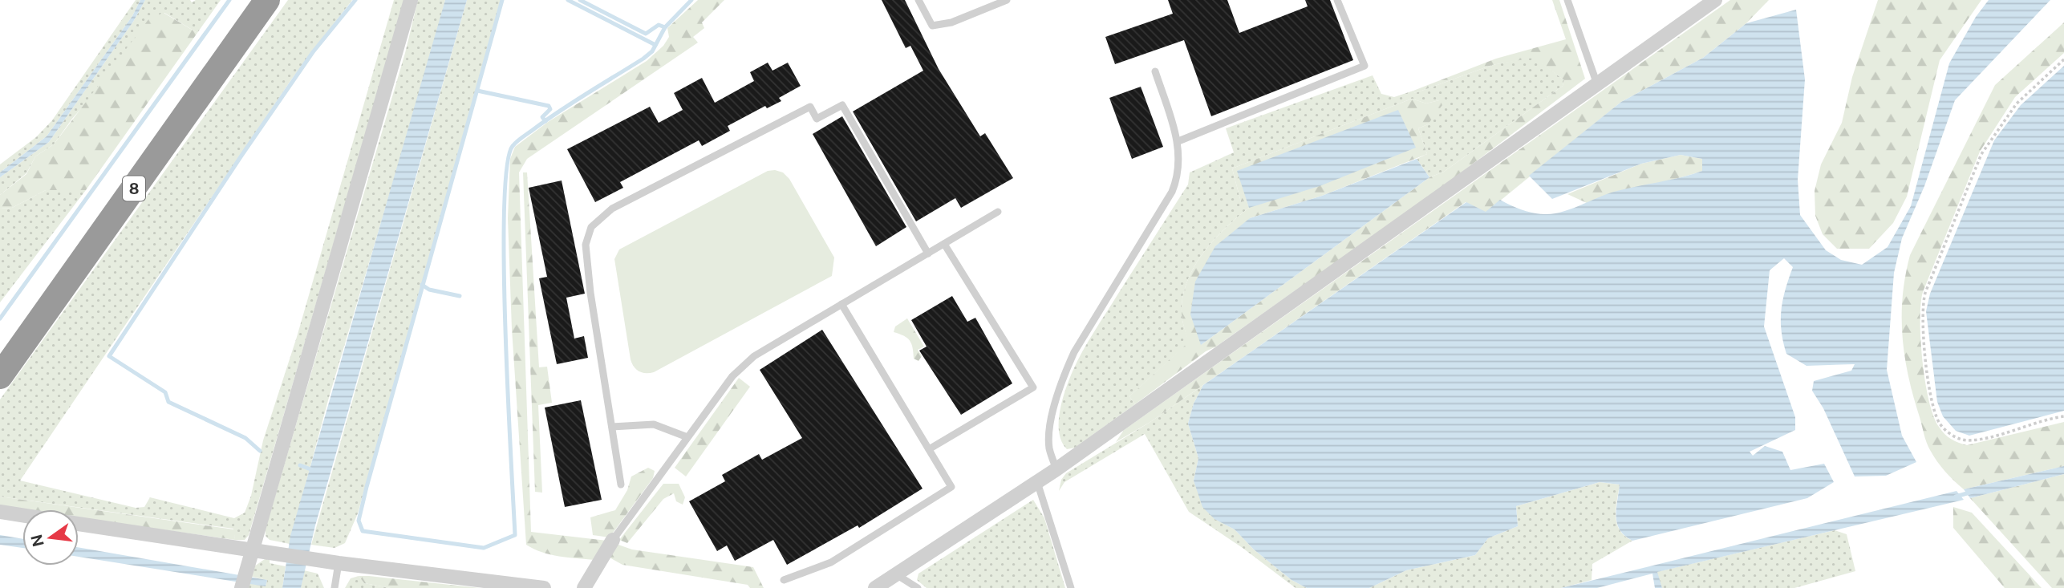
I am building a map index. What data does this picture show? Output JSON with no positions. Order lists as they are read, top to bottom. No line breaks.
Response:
{"streets":{"highway":["8"]},"north":"left"}
